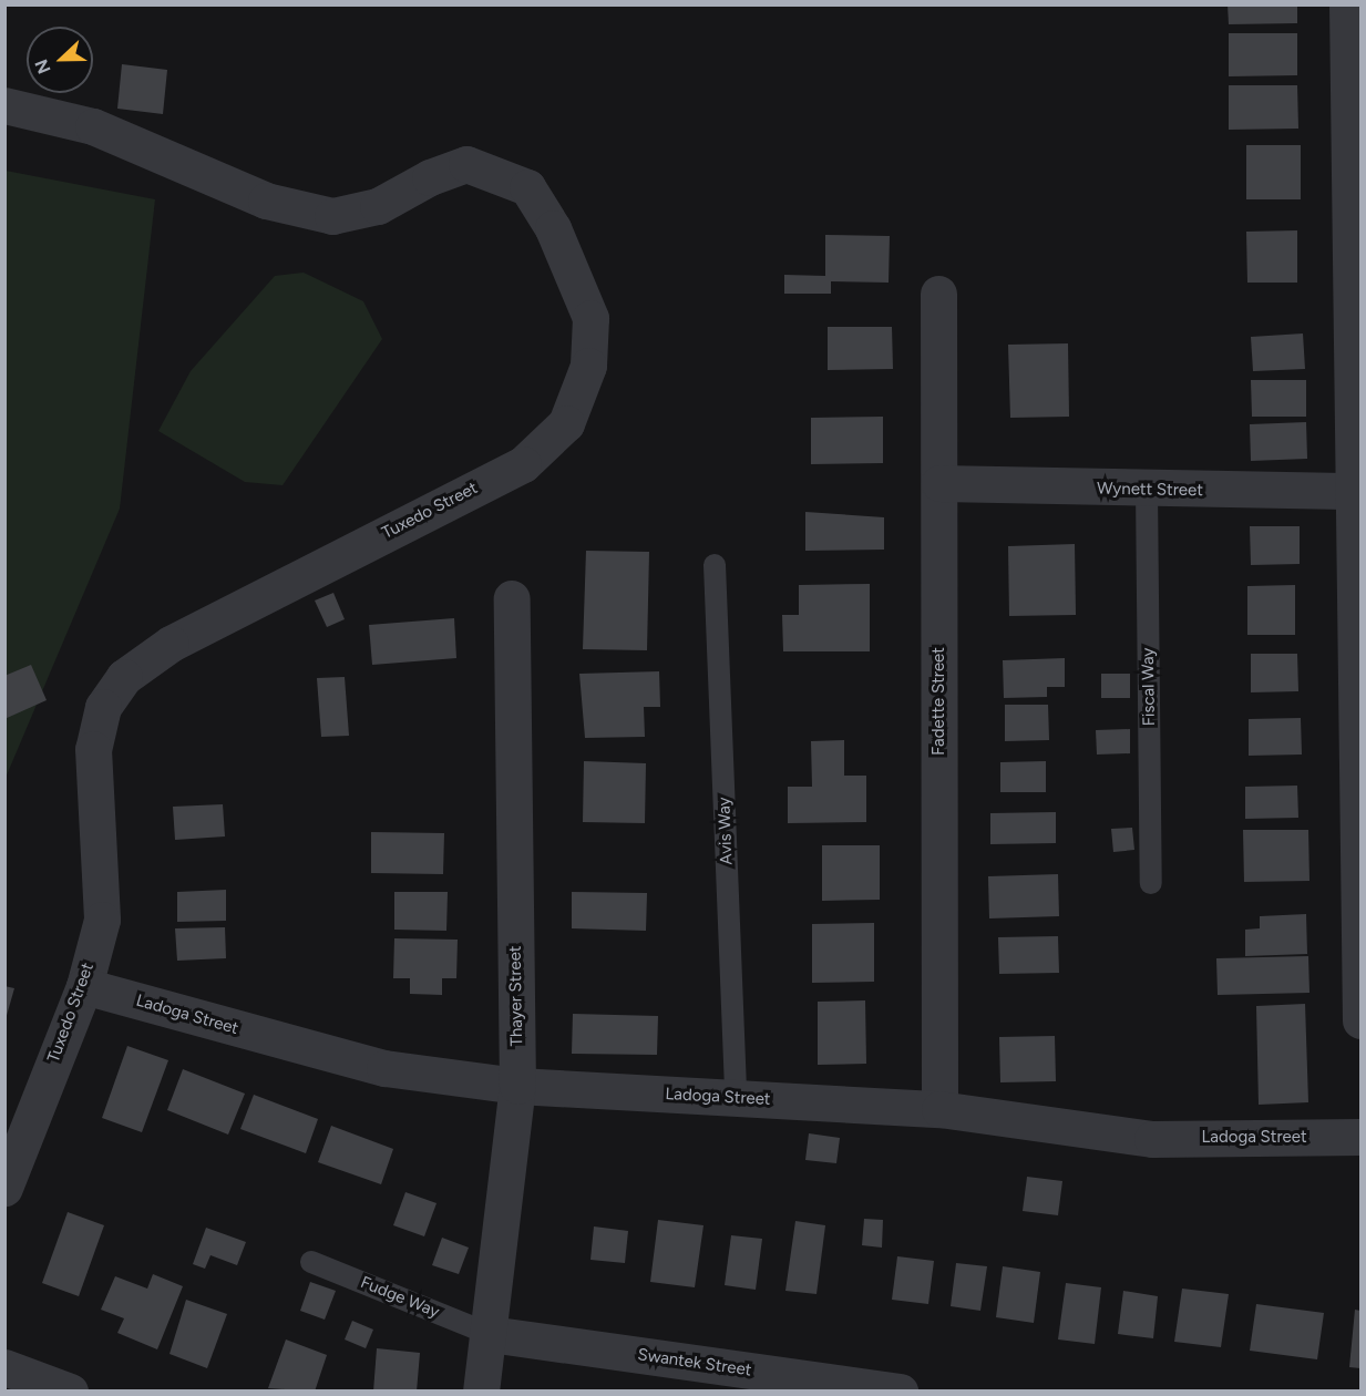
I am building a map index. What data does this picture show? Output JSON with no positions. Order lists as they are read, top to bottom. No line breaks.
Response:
{"streets":{"street":["Wynett Street","Tuxedo Street","Fadette Street","Thayer Street","Ladoga Street","Swantek Street"],"lane":["Fiscal Way","Avis Way","Fudge Way"]},"crossings":[["Wynett Street","Fiscal Way"],["Wynett Street","Fadette Street"],["Tuxedo Street","Ladoga Street"],["Fadette Street","Ladoga Street"],["Avis Way","Ladoga Street"],["Thayer Street","Ladoga Street"],["Thayer Street","Fudge Way"],["Thayer Street","Swantek Street"],["Fudge Way","Swantek Street"]],"north":"left"}
